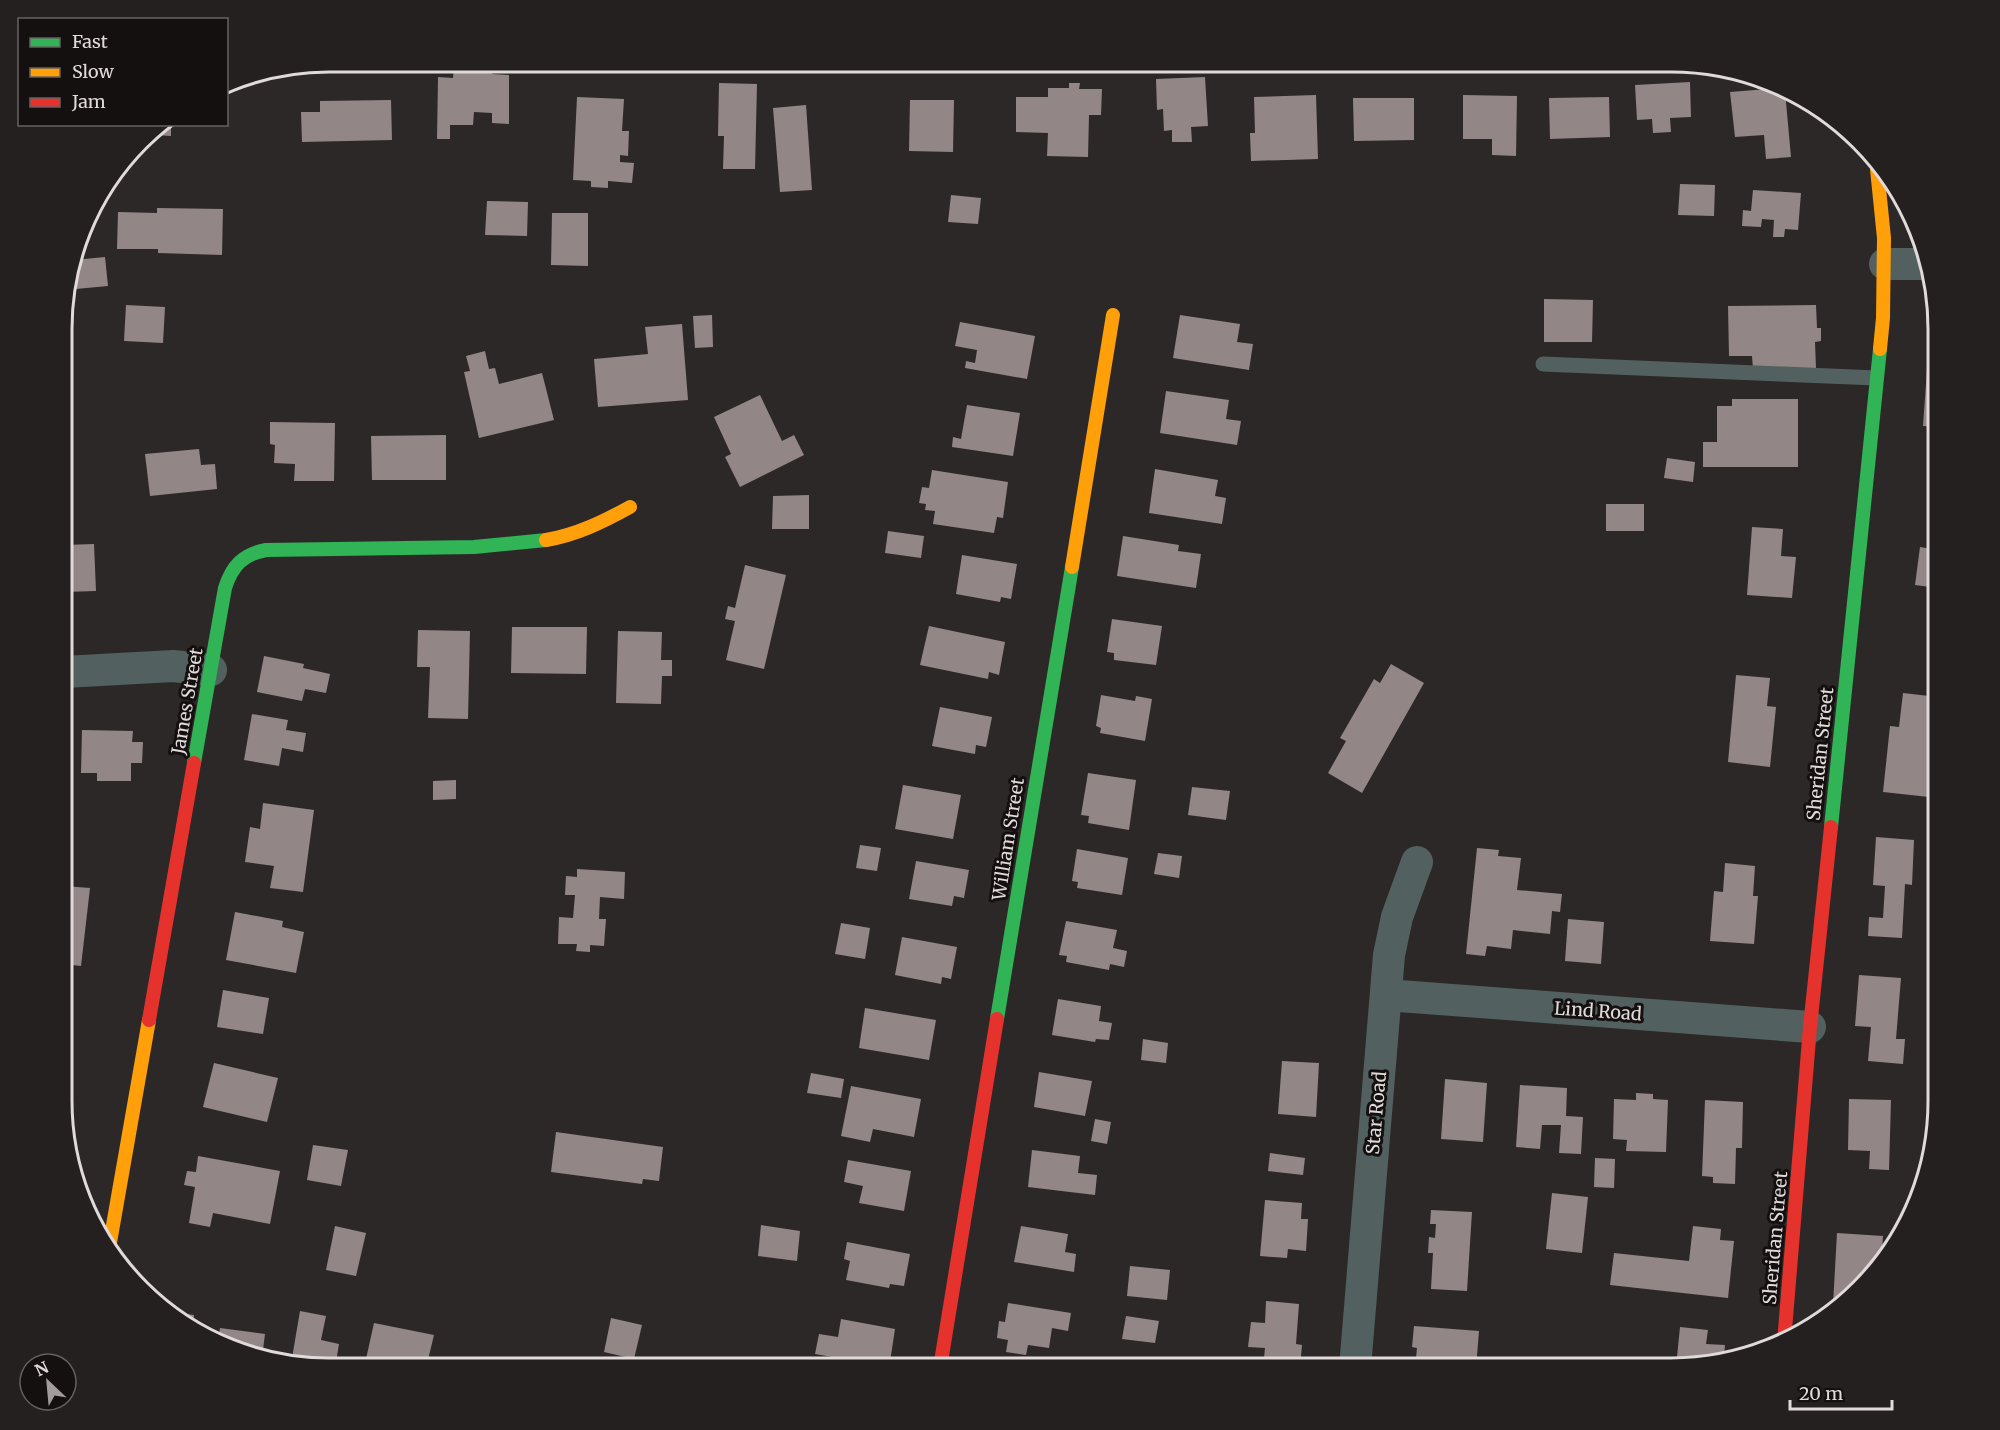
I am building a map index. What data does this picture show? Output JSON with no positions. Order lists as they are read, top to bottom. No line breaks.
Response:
{"streets":{"street":["James Street","Sheridan Street","William Street","Lind Road","Star Road"]},"crossings":[["Sheridan Street","Lind Road"],["Lind Road","Star Road"]],"legend":["Fast","Slow","Jam"],"scale_bar":"20 m","north":"top left"}
